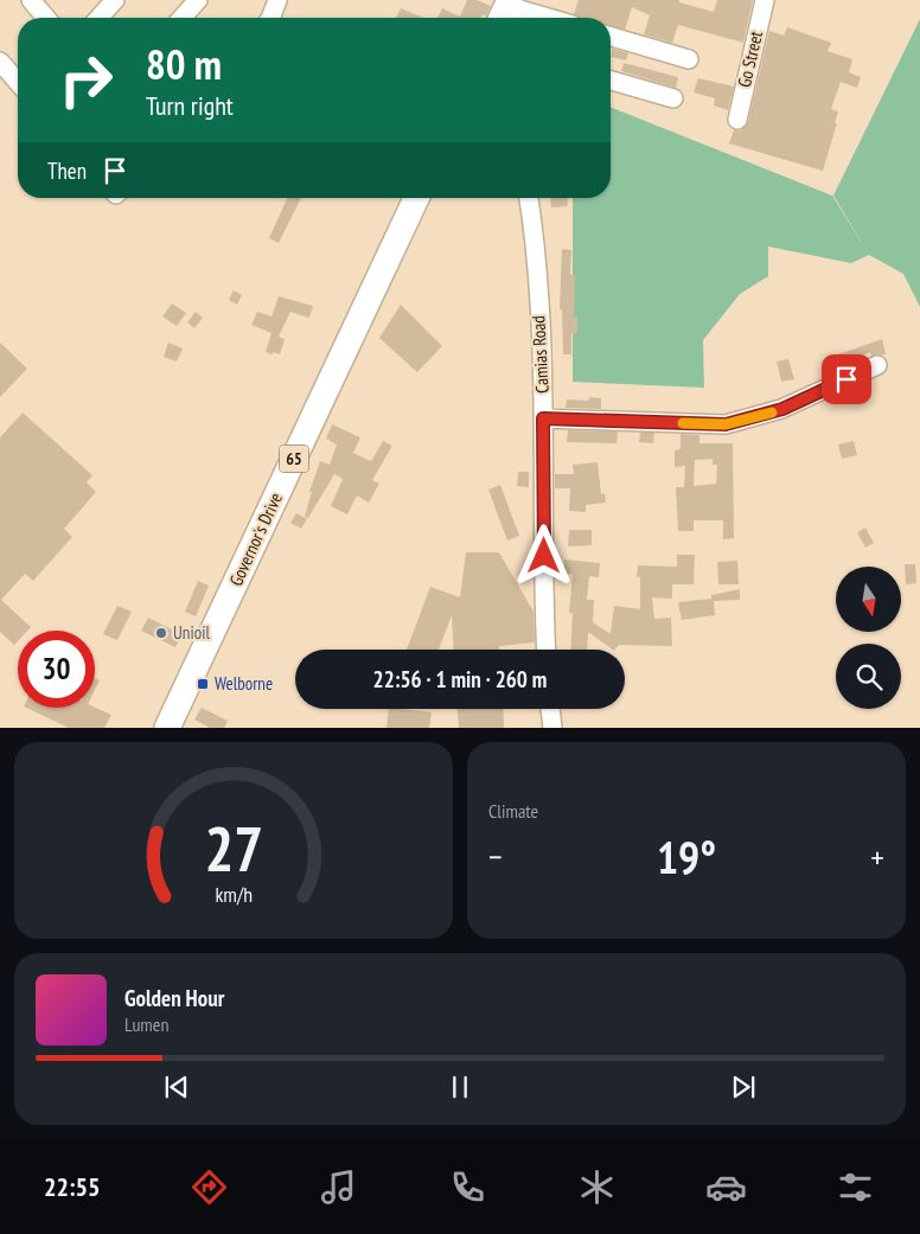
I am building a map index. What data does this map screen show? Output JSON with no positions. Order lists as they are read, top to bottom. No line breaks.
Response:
{"streets":{"highway":["65","Governor's Drive"],"street":["Go Street","Camias Road"]},"places":{"other":["Unioil"],"transit":["Welborne"]},"north":"bottom","page":{"turn":["80 m","Turn right"],"then":"Then","limit":"30","trip":"22:56 · 1 min · 260 m","tile":"Climate","heat":["−","19°","+"],"song":["Golden Hour","Lumen"],"tabs":"22:55","gauge":["27","km/h"]}}
